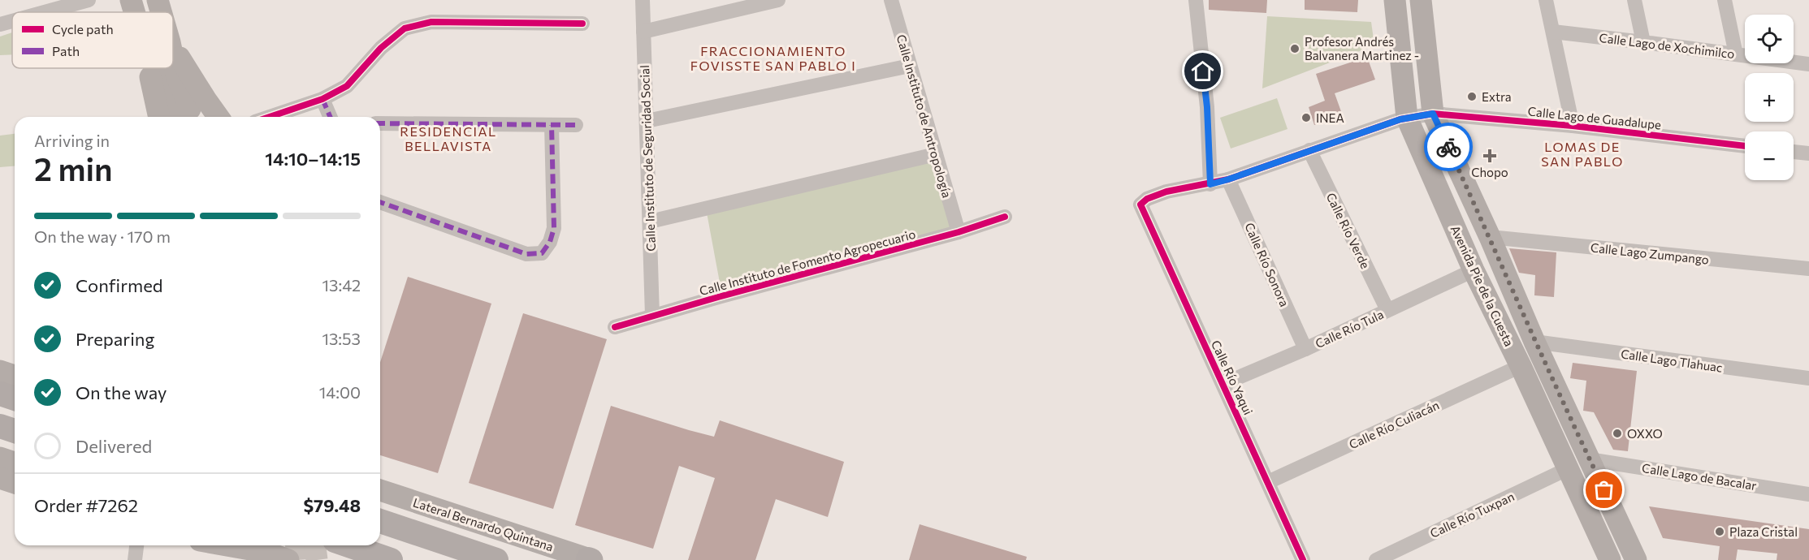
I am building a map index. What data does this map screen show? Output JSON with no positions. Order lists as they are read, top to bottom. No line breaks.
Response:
{"streets":{"main road":["Avenida Pie de la Cuesta","Lateral Bernardo Quintana"],"street":["Calle Lago de Xochimilco","Calle Instituto de Antropología","Calle Lago de Guadalupe","Calle Instituto de Seguridad Social","Calle Río Verde","Calle Lago Zumpango","Calle Instituto de Fomento Agropecuario","Calle Río Sonora","Calle Río Tula","Calle Lago Tlahuac","Calle Río Yaqui","Calle Río Culiacán","Calle Lago de Bacalar","Calle Río Tuxpan"]},"crossings":[["Calle Instituto de Antropología","Calle Instituto de Fomento Agropecuario"],["Calle Lago de Guadalupe","Calle Río Verde"],["Calle Lago de Guadalupe","Calle Río Sonora"],["Calle Lago de Guadalupe","Avenida Pie de la Cuesta"],["Calle Lago de Guadalupe","Calle Río Yaqui"],["Calle Instituto de Seguridad Social","Calle Instituto de Fomento Agropecuario"],["Calle Río Verde","Calle Río Tula"],["Calle Lago Zumpango","Avenida Pie de la Cuesta"],["Calle Río Sonora","Calle Río Tula"],["Avenida Pie de la Cuesta","Calle Río Tula"],["Avenida Pie de la Cuesta","Calle Lago Tlahuac"],["Avenida Pie de la Cuesta","Calle Río Culiacán"],["Avenida Pie de la Cuesta","Calle Lago de Bacalar"],["Avenida Pie de la Cuesta","Calle Río Tuxpan"],["Calle Río Tula","Calle Río Yaqui"],["Calle Río Yaqui","Calle Río Culiacán"]],"districts":["FRACCIONAMIENTO FOVISSTE SAN PABLO I","RESIDENCIAL BELLAVISTA","LOMAS DE SAN PABLO"],"places":{"other":["Profesor Andrés Balvanera Martinez -","Extra","INEA","OXXO","Plaza Cristal"],"health":["Chopo"]},"legend":["Cycle path","Path"],"page":{"map_buttons":["+","−"],"heading":["2 min","Arriving in","14:10–14:15"],"panel":["Order #7262","$79.48"],"bar":"On the way · 170 m","list":[["Confirmed","13:42"],["Preparing","13:53"],["On the way","14:00"],"Delivered"]}}
